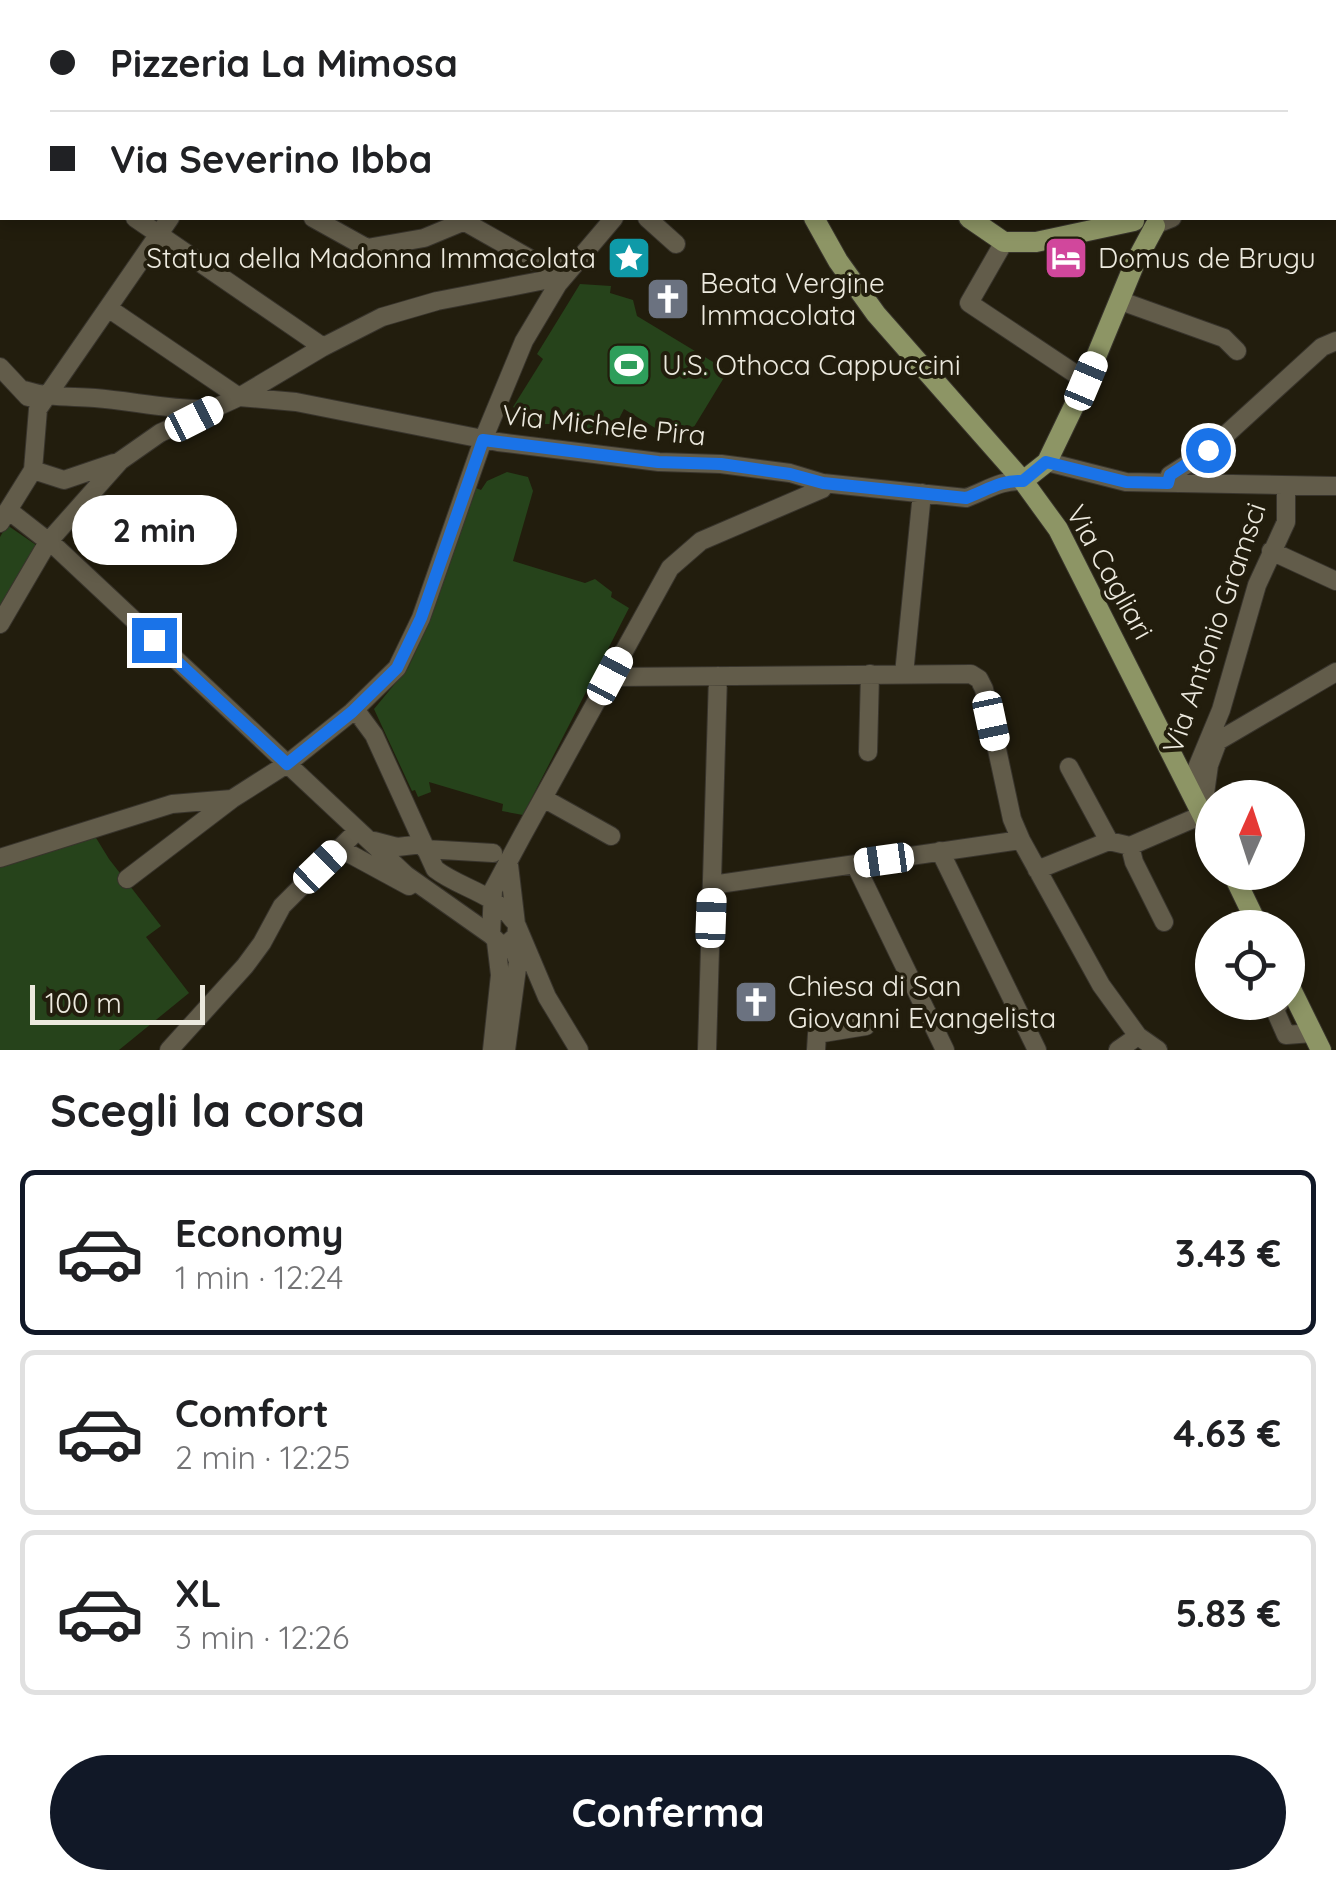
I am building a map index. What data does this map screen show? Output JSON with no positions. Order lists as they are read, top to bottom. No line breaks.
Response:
{"streets":{"main road":["Via Cagliari"],"street":["Via Michele Pira","Via Antonio Gramsci"]},"crossings":[["Via Michele Pira","Via Cagliari"]],"places":{"place":["Statua della Madonna Immacolata"],"hotel":["Domus de Brugu"],"church":["Beata Vergine Immacolata","Chiesa di San Giovanni Evangelista"],"sports":["U.S. Othoca Cappuccini"]},"scale_bar":"100 m","north":"top","page":{"banner":["Pizzeria La Mimosa","Via Severino Ibba"],"bubble":"2 min","scale":"100 m","heading":"Scegli la corsa","list":[{"name":"Economy","note":"1 min · 12:24","value":"3.43 €"},{"name":"Comfort","note":"2 min · 12:25","value":"4.63 €"},{"name":"XL","note":"3 min · 12:26","value":"5.83 €"}],"buttons":"Conferma"}}
